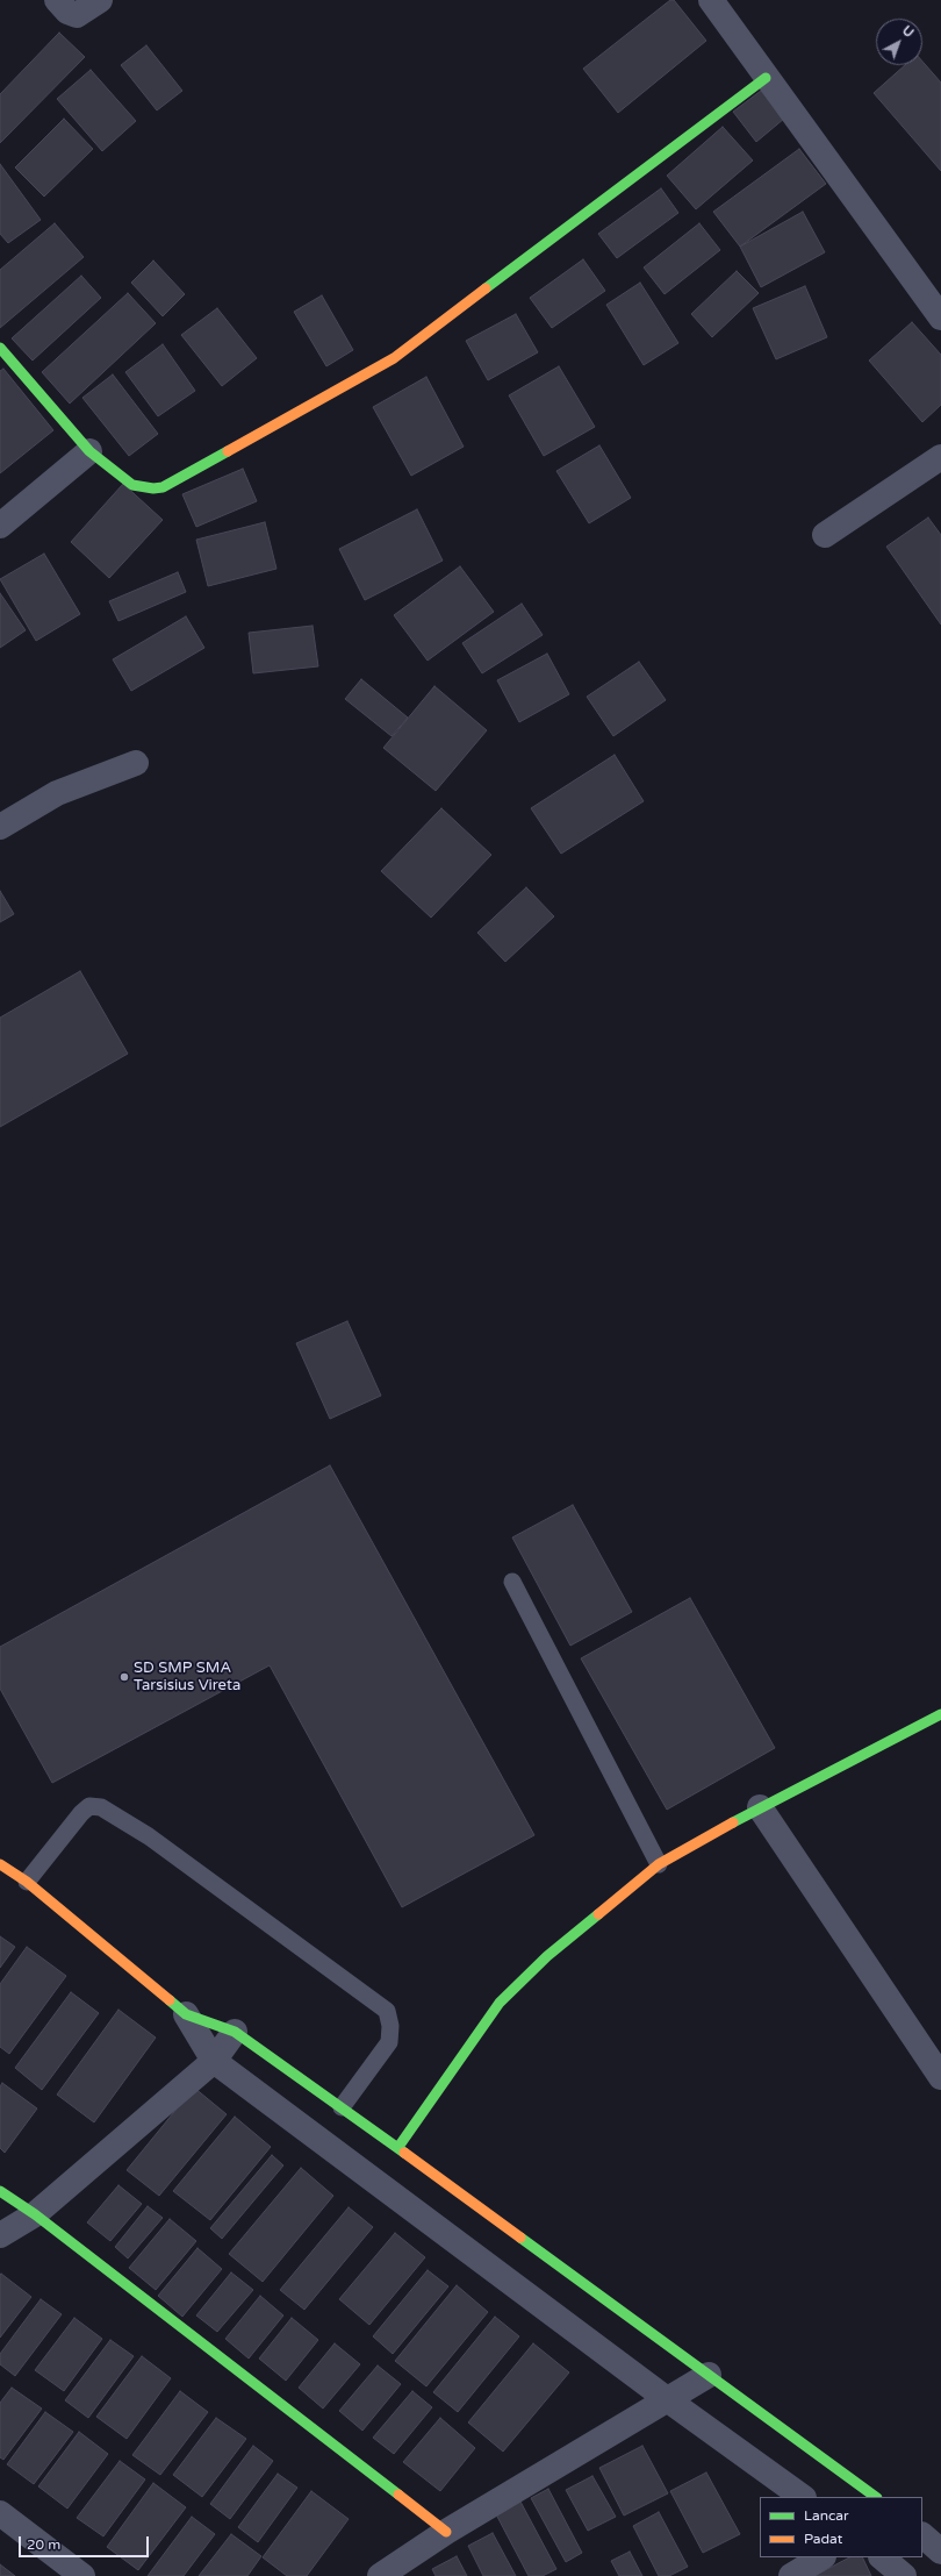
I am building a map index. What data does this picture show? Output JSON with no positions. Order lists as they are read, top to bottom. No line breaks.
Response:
{"places":["SD SMP SMA Tarsisius Vireta"],"legend":["Lancar","Padat"],"scale_bar":"20 m","north":"top right"}
